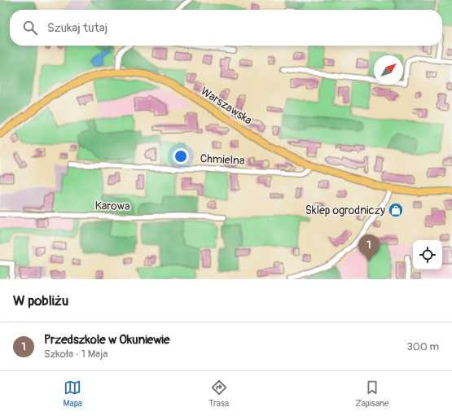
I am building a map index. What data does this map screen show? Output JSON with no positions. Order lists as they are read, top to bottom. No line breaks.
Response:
{"streets":{"main road":["Warszawska"],"street":["Chmielna","Karowa"]},"crossings":[["Warszawska","Chmielna"]],"places":{"shop":["Sklep ogrodniczy"]},"north":"top right","page":{"search":"Szukaj tutaj","pins":"1","heading":"W pobliżu","list":[{"mark":"1","name":"Przedszkole w Okuniewie","note":"Szkoła · 1 Maja","value":"300 m"}],"nav":["Mapa","Trasa","Zapisane"]}}
